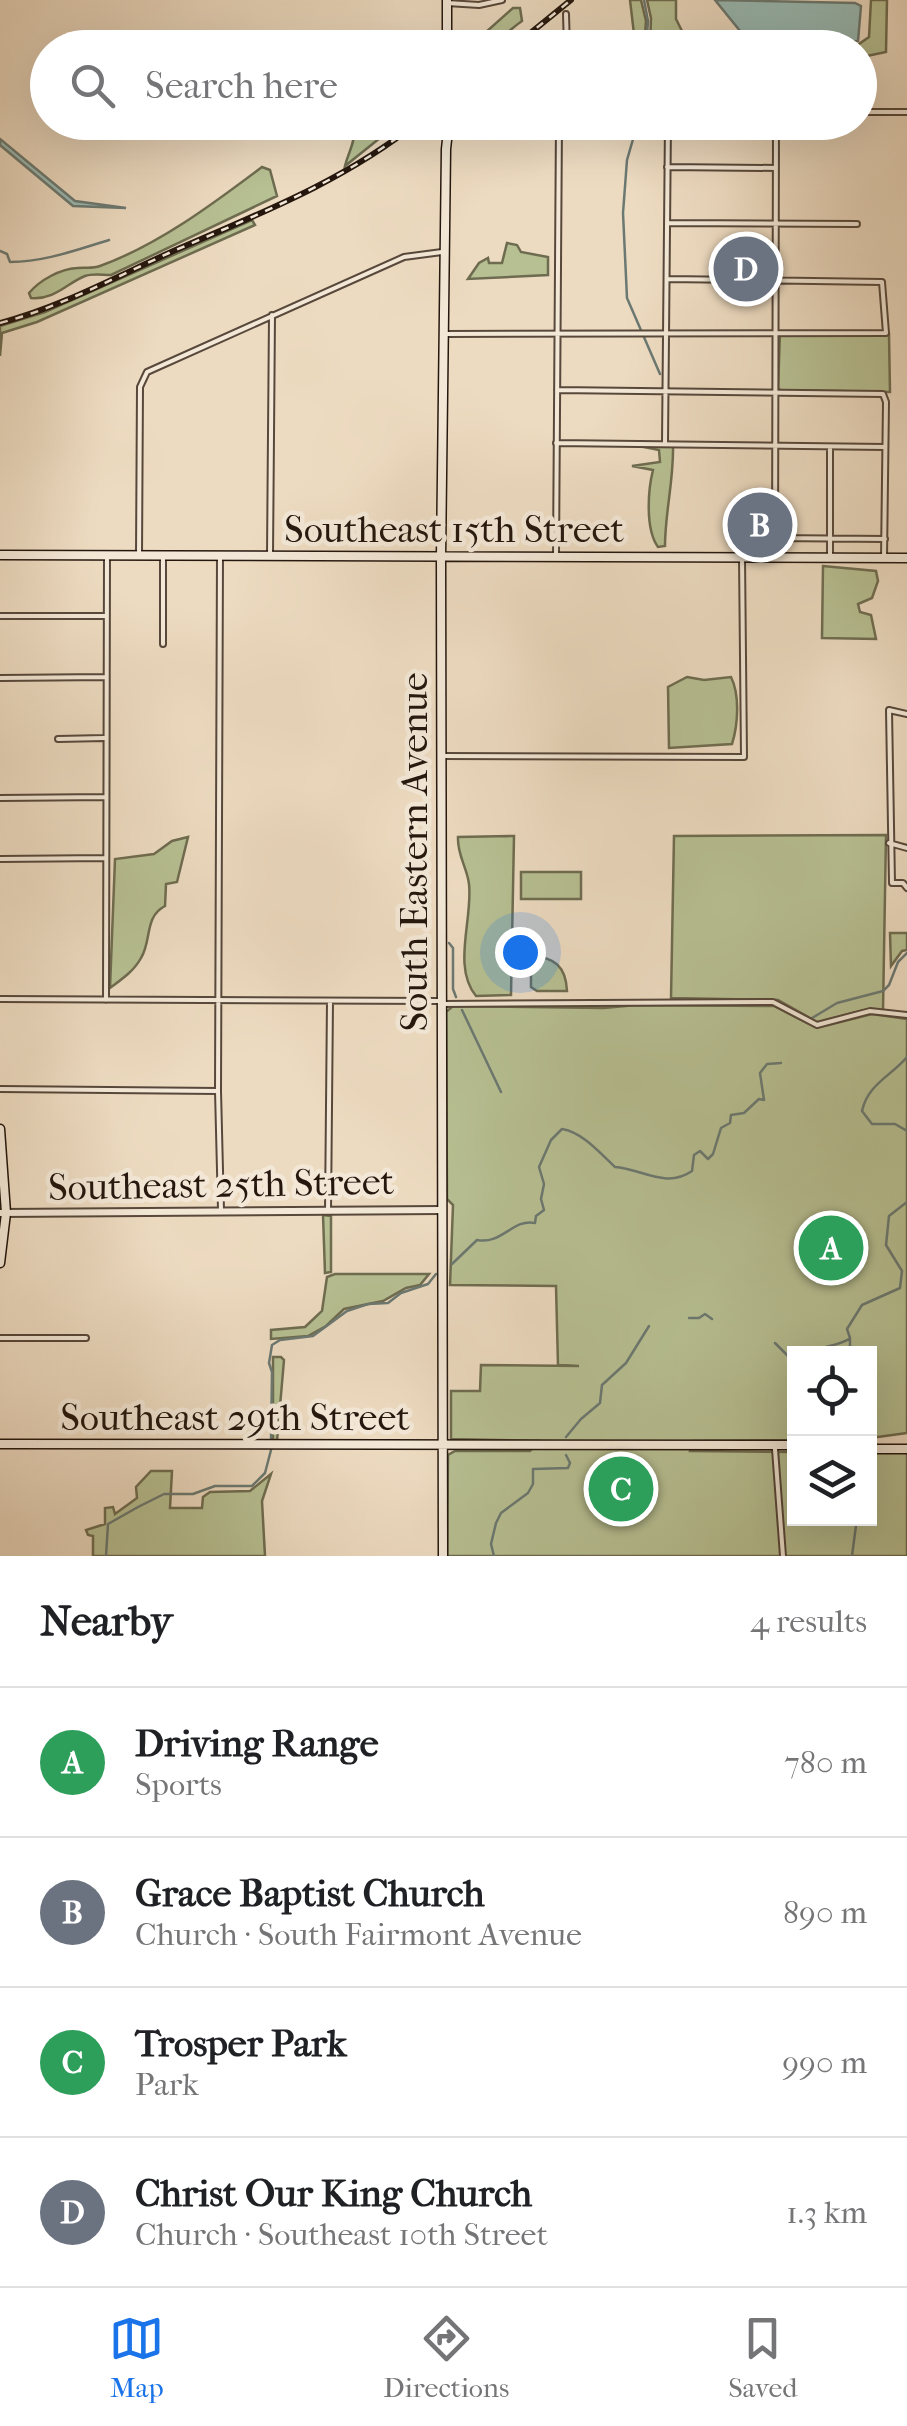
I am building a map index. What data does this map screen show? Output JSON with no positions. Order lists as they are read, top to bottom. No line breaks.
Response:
{"streets":{"main road":["Southeast 15th Street","South Eastern Avenue","Southeast 29th Street"],"street":["Southeast 25th Street"]},"crossings":[["Southeast 15th Street","South Eastern Avenue"],["South Eastern Avenue","Southeast 25th Street"],["South Eastern Avenue","Southeast 29th Street"]],"page":{"search":"Search here","pins":["D","B","A","C"],"heading":["Nearby","4 results"],"list":[{"mark":"A","name":"Driving Range","note":"Sports","value":"780 m"},{"mark":"B","name":"Grace Baptist Church","note":"Church · South Fairmont Avenue","value":"890 m"},{"mark":"C","name":"Trosper Park","note":"Park","value":"990 m"},{"mark":"D","name":"Christ Our King Church","note":"Church · Southeast 10th Street","value":"1.3 km"}],"nav":["Map","Directions","Saved"]}}
